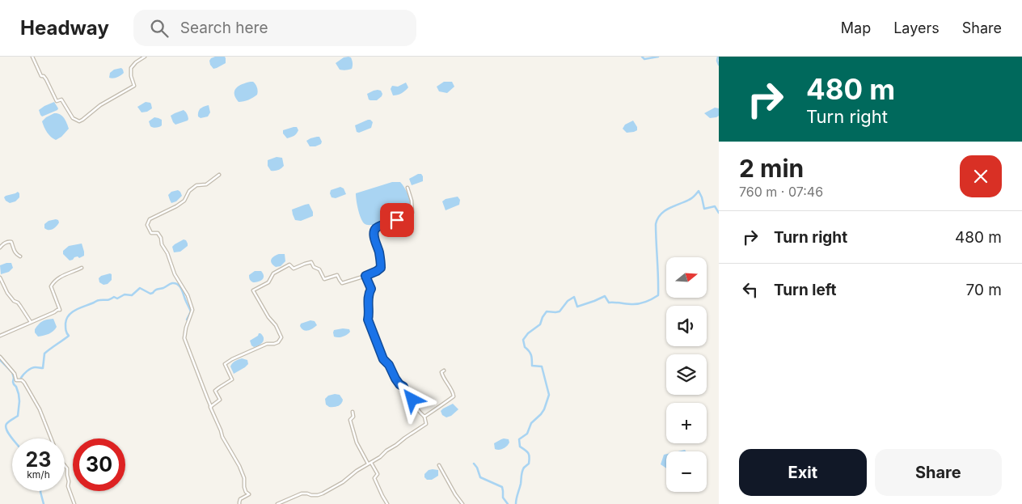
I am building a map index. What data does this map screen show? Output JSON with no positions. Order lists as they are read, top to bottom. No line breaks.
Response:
{"north":"right","page":{"header":"Headway","search":"Search here","nav":["Map","Layers","Share"],"turn":["480 m","Turn right"],"heading":["2 min","760 m · 07:46"],"list":[{"name":"Turn right","value":"480 m"},{"name":"Turn left","value":"70 m"}],"map_buttons":["+","−"],"speed":"23 km/h","limit":"30","buttons":["Exit","Share"]}}
